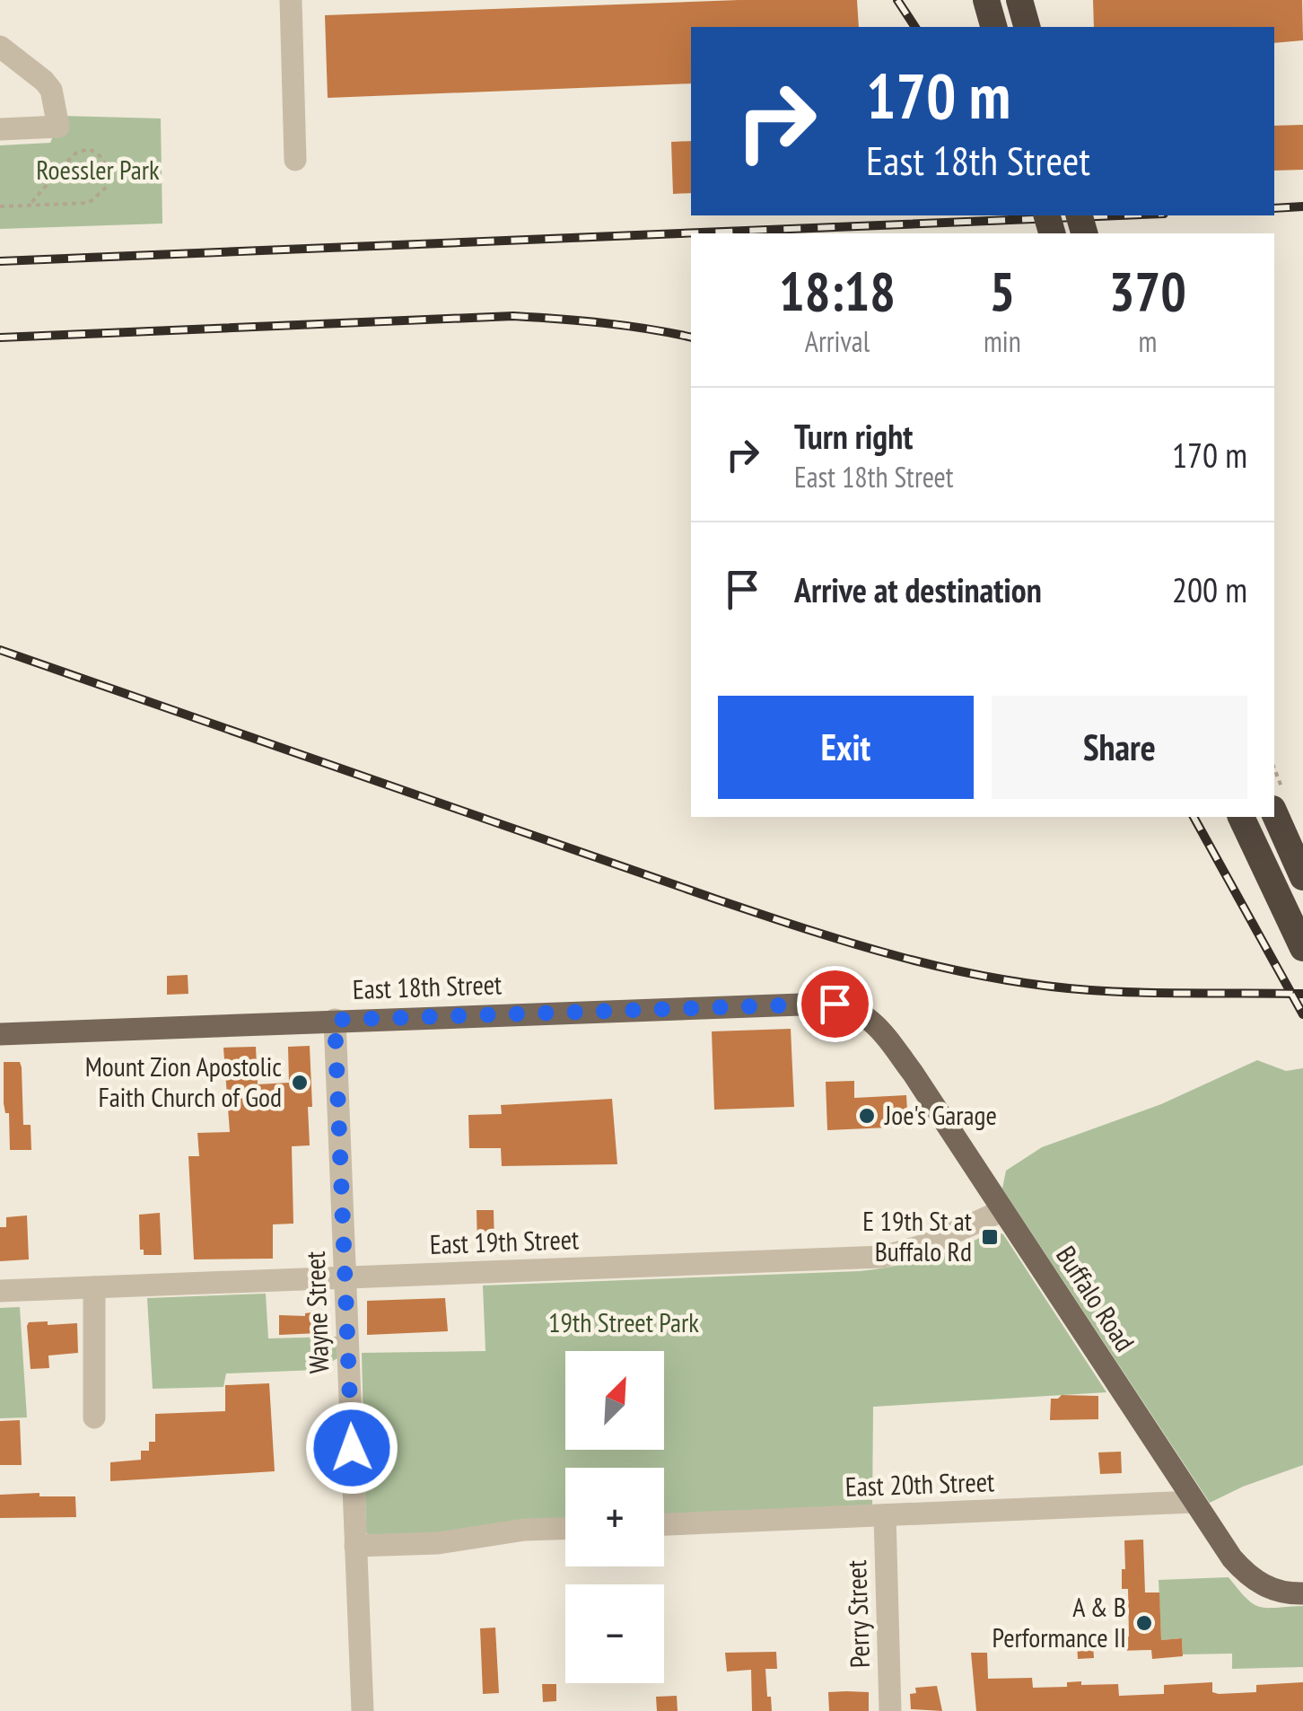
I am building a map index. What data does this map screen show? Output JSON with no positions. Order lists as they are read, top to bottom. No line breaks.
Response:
{"streets":{"main road":["East 18th Street","Buffalo Road"],"street":["East 19th Street","Wayne Street","East 20th Street","Perry Street"]},"crossings":[["East 18th Street","Buffalo Road"],["East 18th Street","Wayne Street"],["East 19th Street","Buffalo Road"],["East 19th Street","Wayne Street"],["Buffalo Road","East 20th Street"],["East 20th Street","Perry Street"]],"parks":["Roessler Park","19th Street Park"],"places":{"other":["Mount Zion Apostolic Faith Church of God","Joe's Garage","A & B Performance II"],"transit":["E 19th St at Buffalo Rd"]},"north":"top right","page":{"turn":["170 m","East 18th Street"],"eta":["18:18","Arrival","5","min","370","m"],"list":[{"name":"Turn right","note":"East 18th Street","value":"170 m"},{"name":"Arrive at destination","value":"200 m"}],"buttons":["Exit","Share"],"map_buttons":["+","−"]}}
